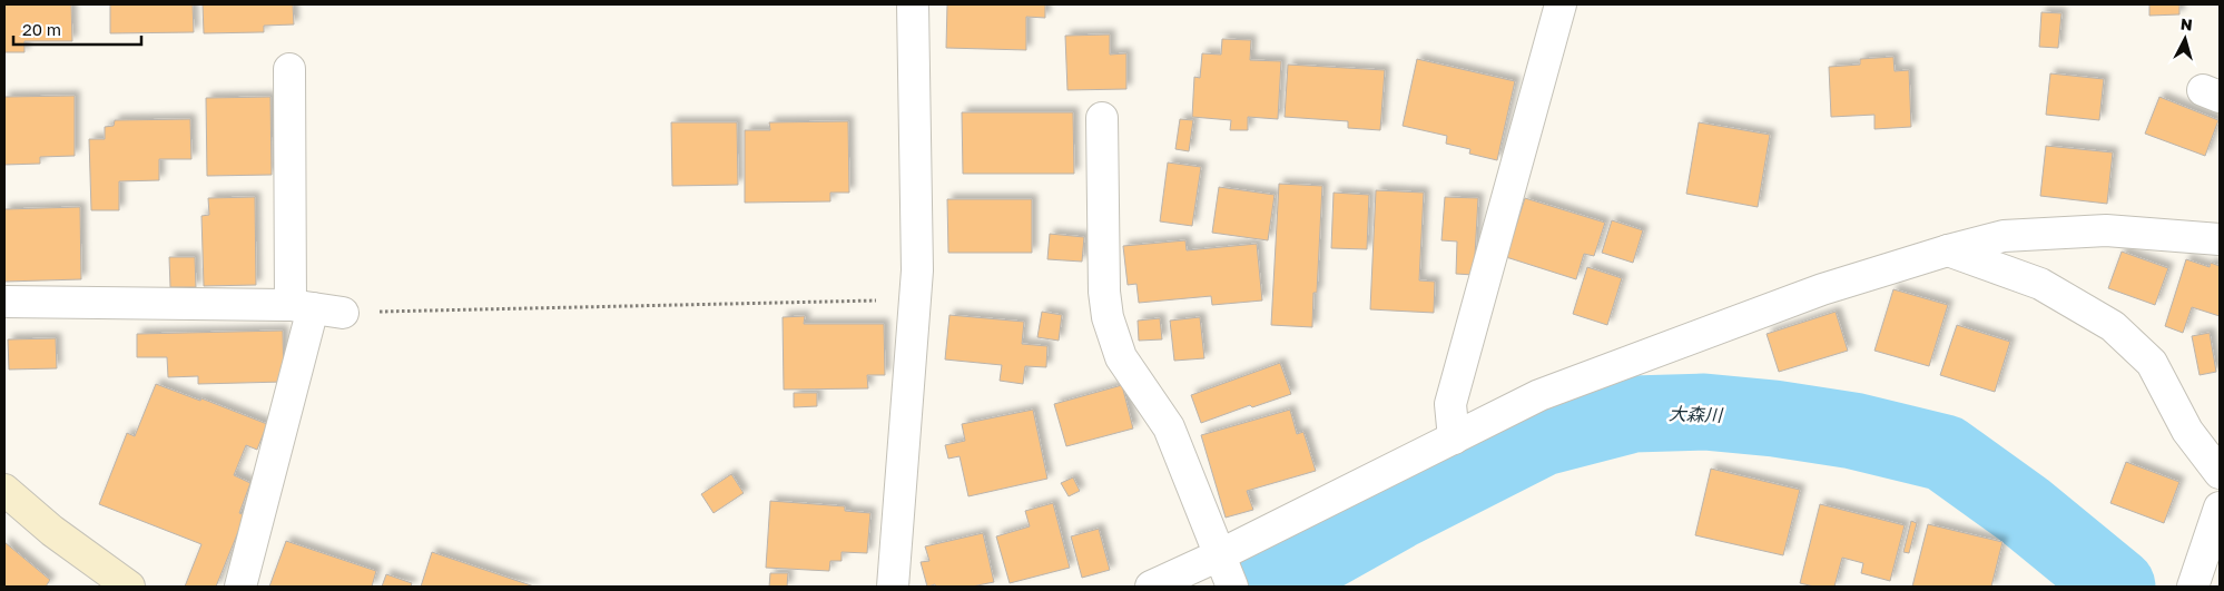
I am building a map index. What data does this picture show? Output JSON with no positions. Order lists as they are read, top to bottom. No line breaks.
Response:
{"water":["大森川"],"scale_bar":"20 m","north":"top"}
